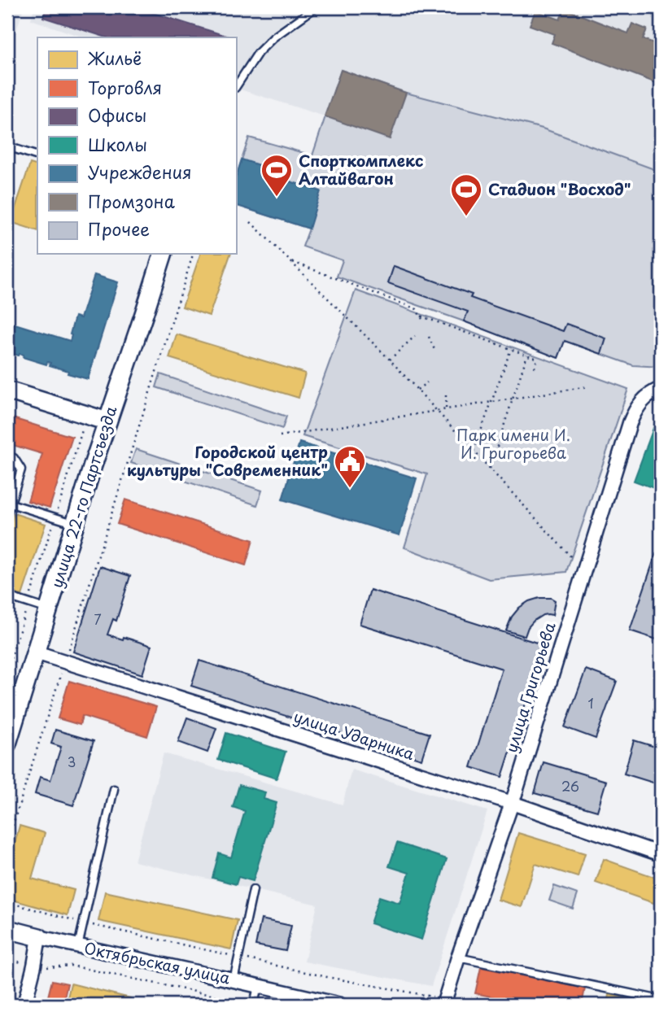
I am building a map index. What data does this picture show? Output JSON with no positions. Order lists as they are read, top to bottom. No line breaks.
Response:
{"streets":{"street":["улица 22-го Партсъезда","улица Григорьева","улица Ударника","Октябрьская улица"]},"crossings":[["улица 22-го Партсъезда","улица Ударника"],["улица Григорьева","улица Ударника"]],"parks":["Парк имени И. И. Григорьева"],"places":{"sports":["Спорткомплекс Алтайвагон","Стадион \"Восход\""],"public building":["Городской центр культуры \"Современник\""]},"house_numbers":["7","1","3","26"],"legend":["Жильё","Торговля","Офисы","Школы","Учреждения","Промзона","Прочее"]}
